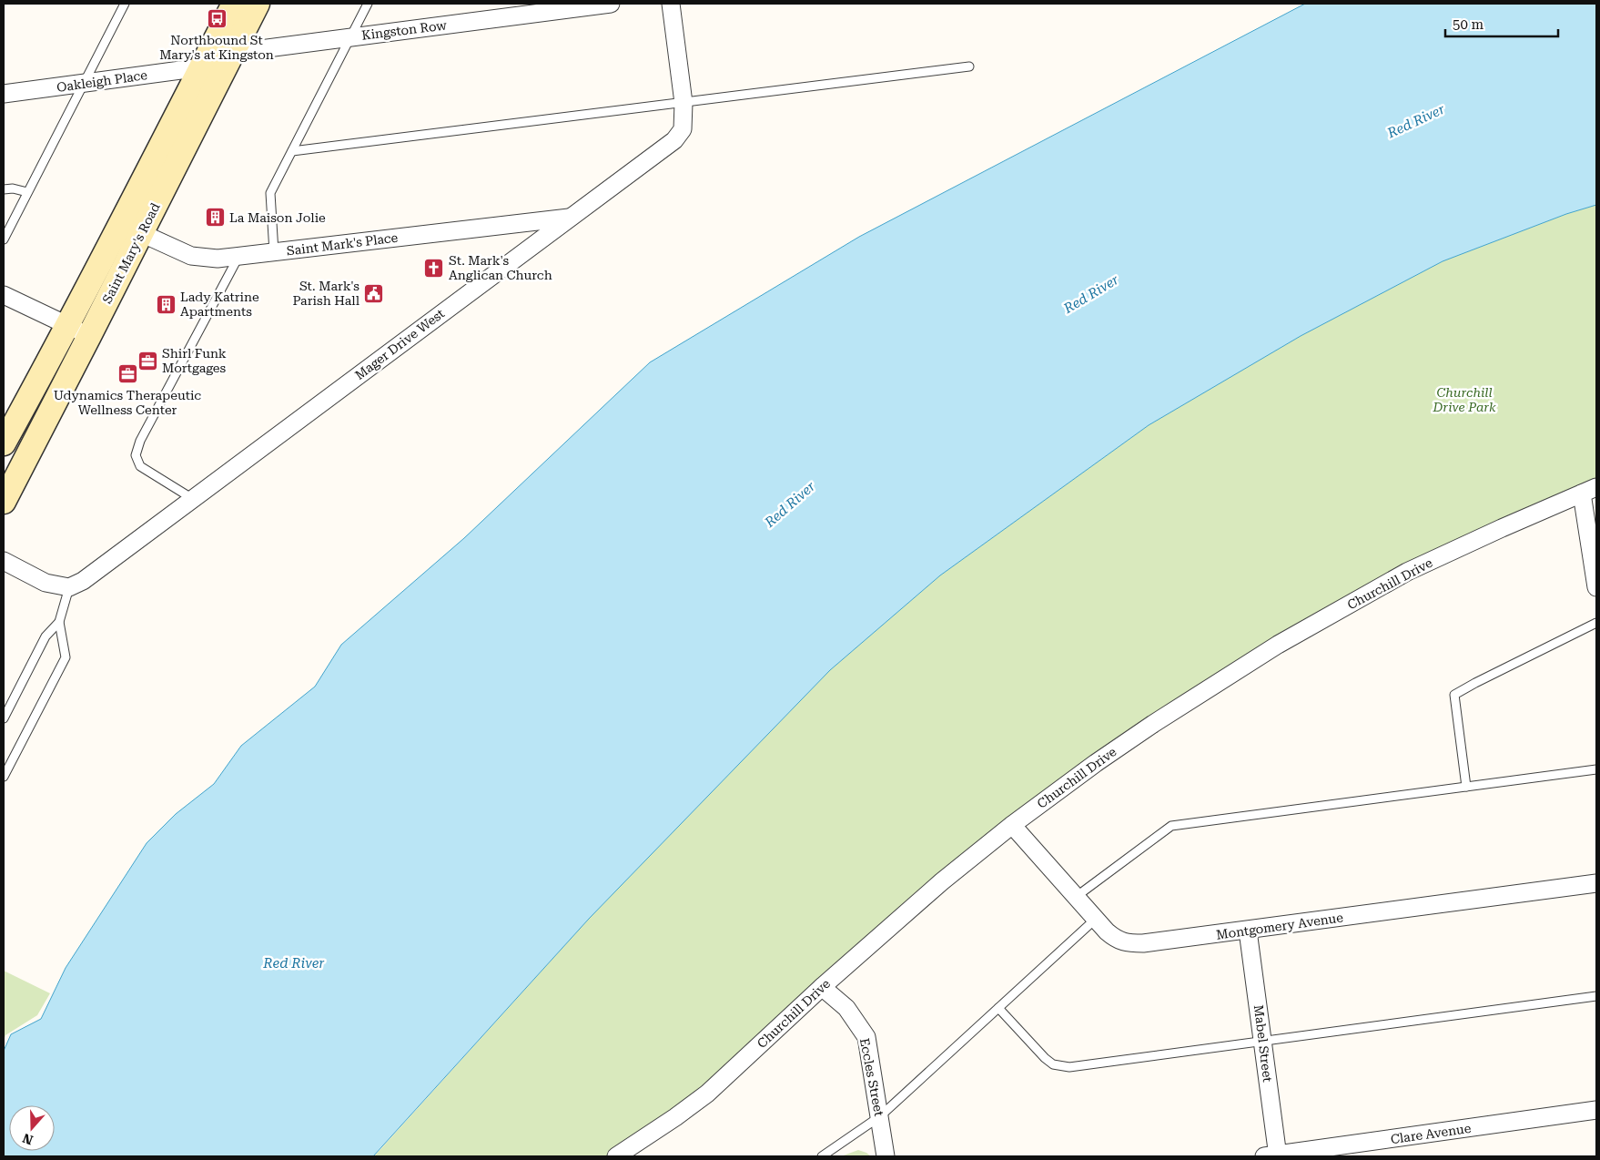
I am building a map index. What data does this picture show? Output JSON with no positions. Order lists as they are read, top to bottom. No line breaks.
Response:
{"streets":{"main road":["Saint Mary's Road"],"street":["Kingston Row","Oakleigh Place","Saint Mark's Place","Mager Drive West","Churchill Drive","Montgomery Avenue","Mabel Street","Eccles Street","Clare Avenue"]},"crossings":[["Kingston Row","Oakleigh Place"],["Kingston Row","Saint Mary's Road"],["Oakleigh Place","Saint Mary's Road"],["Saint Mark's Place","Saint Mary's Road"],["Saint Mark's Place","Mager Drive West"],["Churchill Drive","Montgomery Avenue"],["Churchill Drive","Eccles Street"],["Montgomery Avenue","Mabel Street"],["Mabel Street","Clare Avenue"]],"water":["Red River"],"parks":["Churchill Drive Park"],"places":{"bus stop":["Northbound St Mary's at Kingston"],"building":["La Maison Jolie","Lady Katrine Apartments"],"church":["St. Mark's Anglican Church"],"public building":["St. Mark's Parish Hall"],"office":["Shirl Funk Mortgages","Udynamics Therapeutic Wellness Center"]},"scale_bar":"50 m","north":"bottom"}
